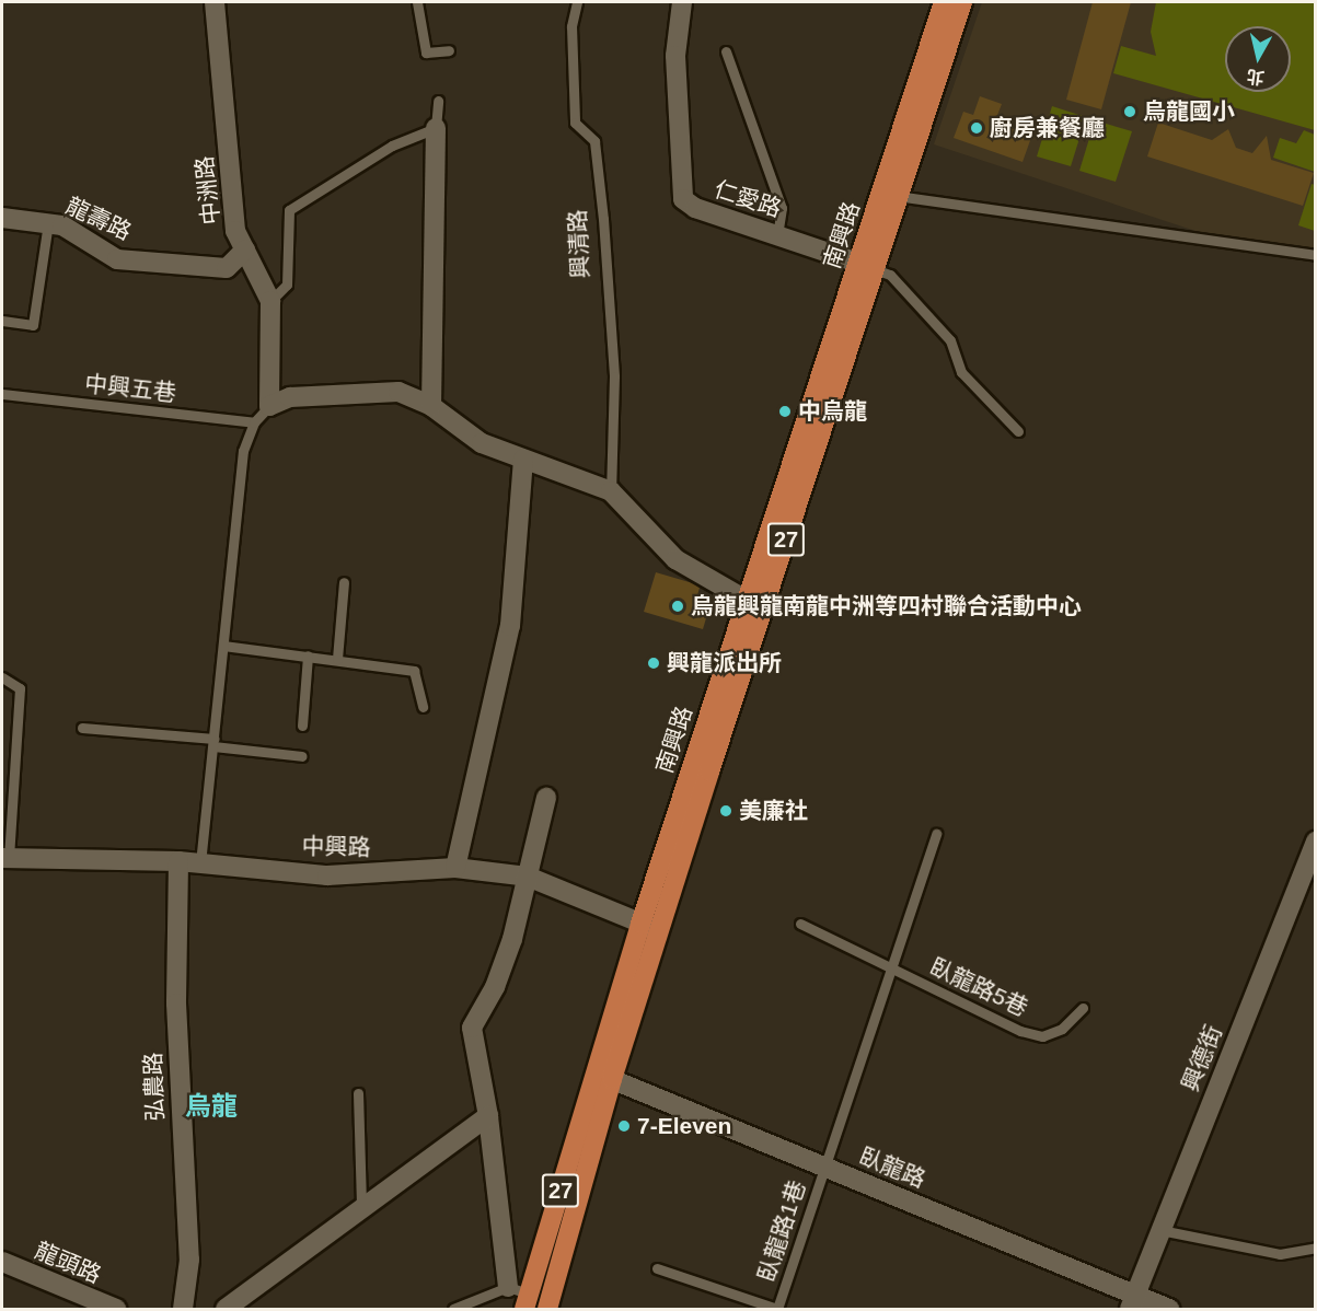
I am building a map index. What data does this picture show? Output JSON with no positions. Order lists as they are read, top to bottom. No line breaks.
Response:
{"streets":{"main road":["南興路","27"],"street":["中洲路","仁愛路","龍壽路","中興路","興德街","弘農路","臥龍路","龍頭路"],"lane":["興清路","中興五巷","臥龍路5巷","臥龍路1巷"]},"crossings":[["中洲路","龍壽路"],["仁愛路","南興路"],["南興路","中興路"],["南興路","臥龍路"],["中興路","弘農路"],["興德街","臥龍路"],["臥龍路","臥龍路1巷"]],"districts":["烏龍"],"places":["烏龍國小","廚房兼餐廳","中烏龍","烏龍興龍南龍中洲等四村聯合活動中心","興龍派出所","美廉社","7-Eleven"],"north":"bottom"}
